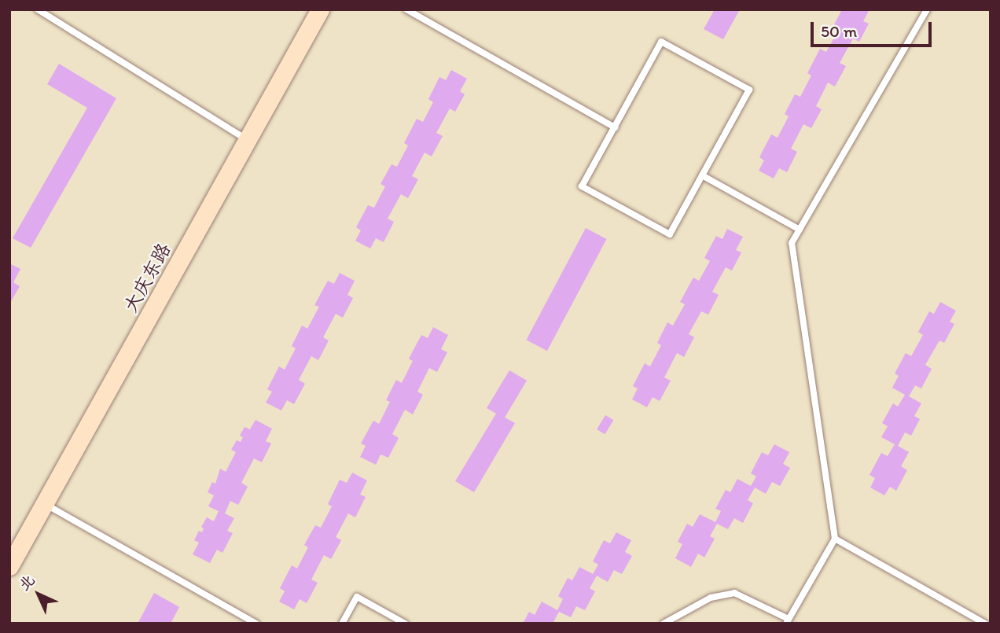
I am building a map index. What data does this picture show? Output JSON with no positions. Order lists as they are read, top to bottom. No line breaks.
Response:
{"streets":{"main road":["大庆东路"]},"scale_bar":"50 m","north":"top left"}
